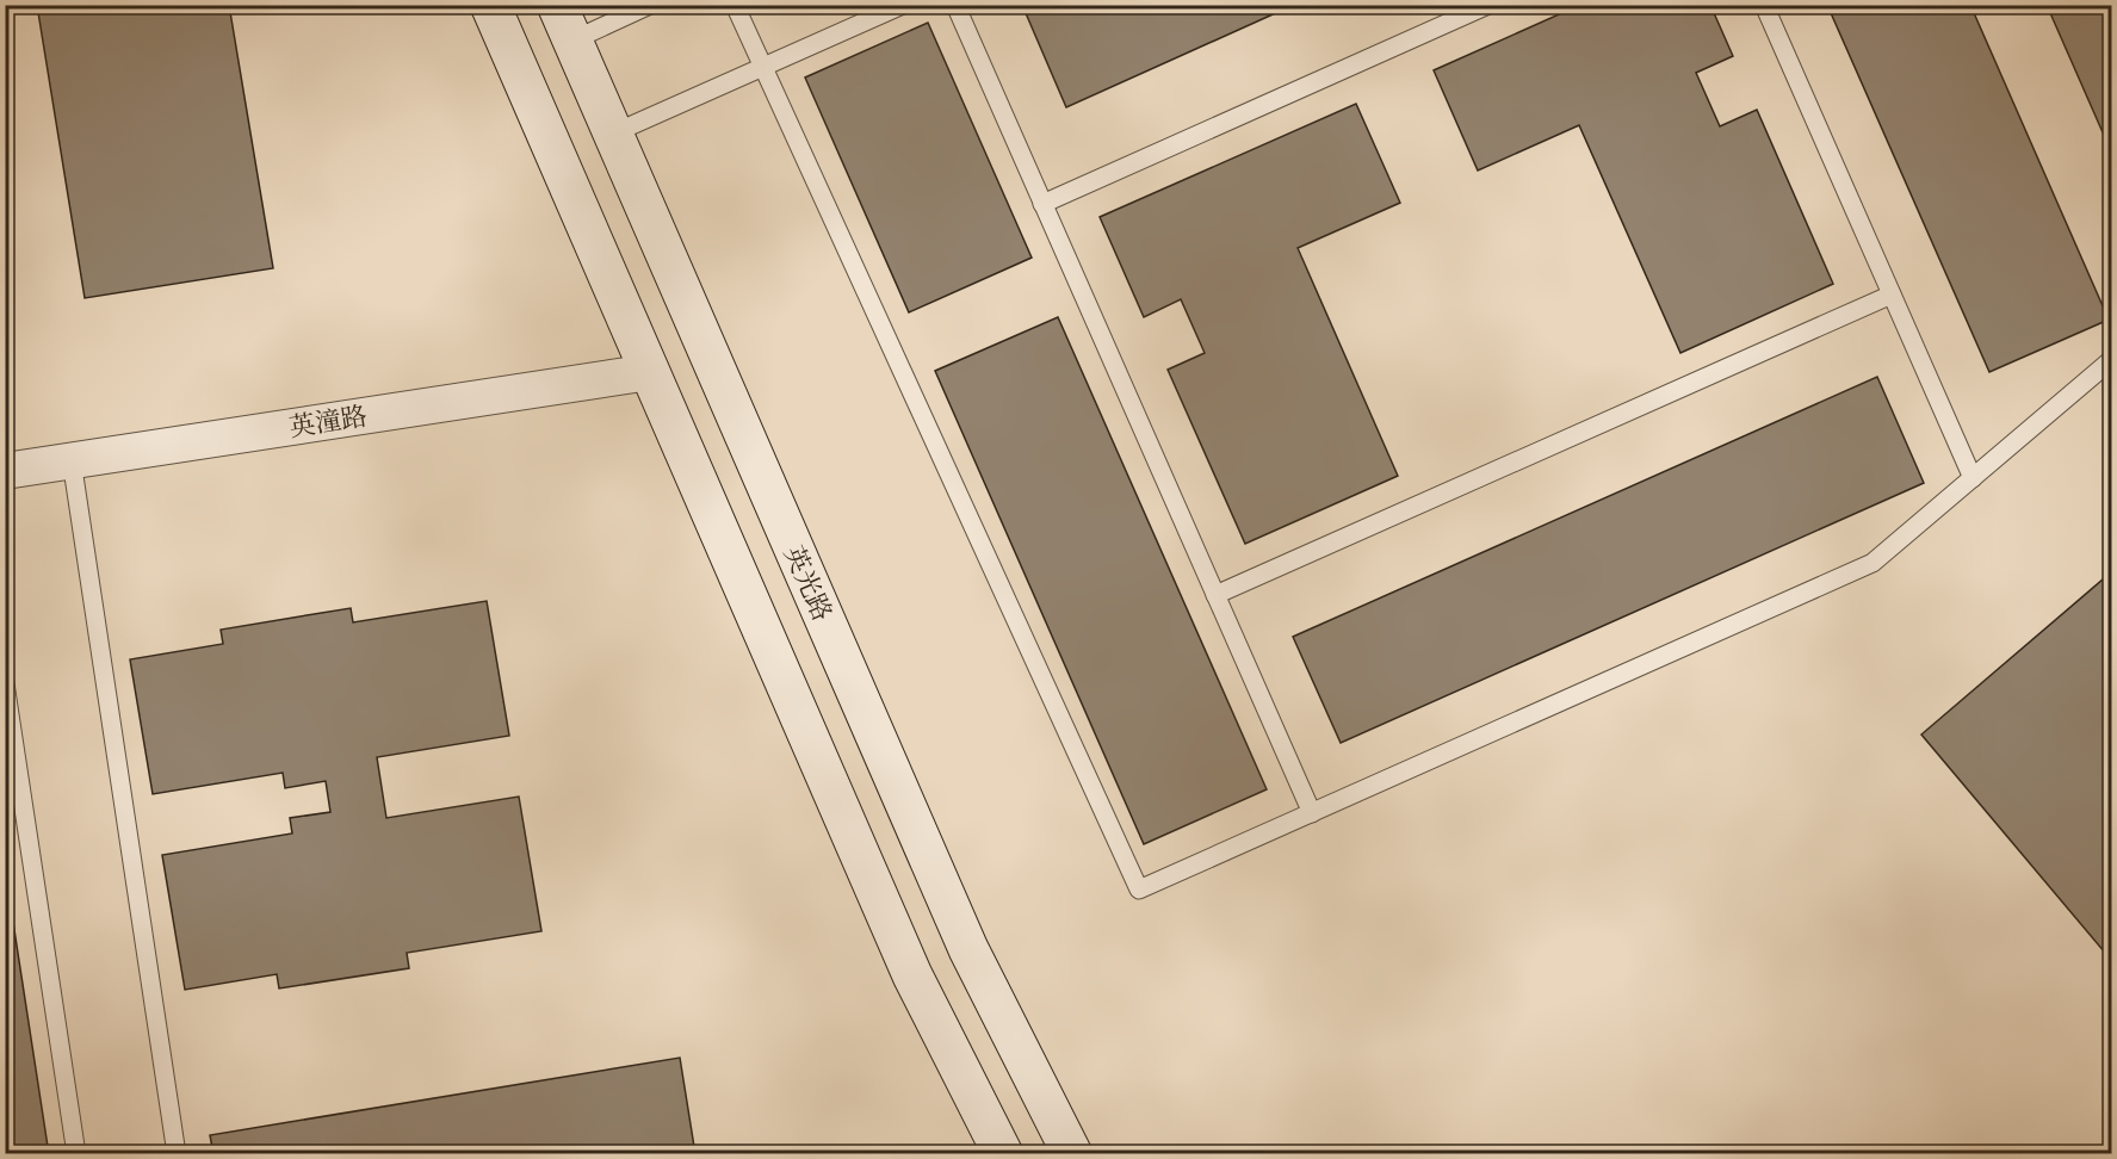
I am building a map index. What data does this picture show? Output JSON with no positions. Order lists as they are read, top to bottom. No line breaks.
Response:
{"streets":{"main road":["英光路"],"street":["英潼路"]}}
